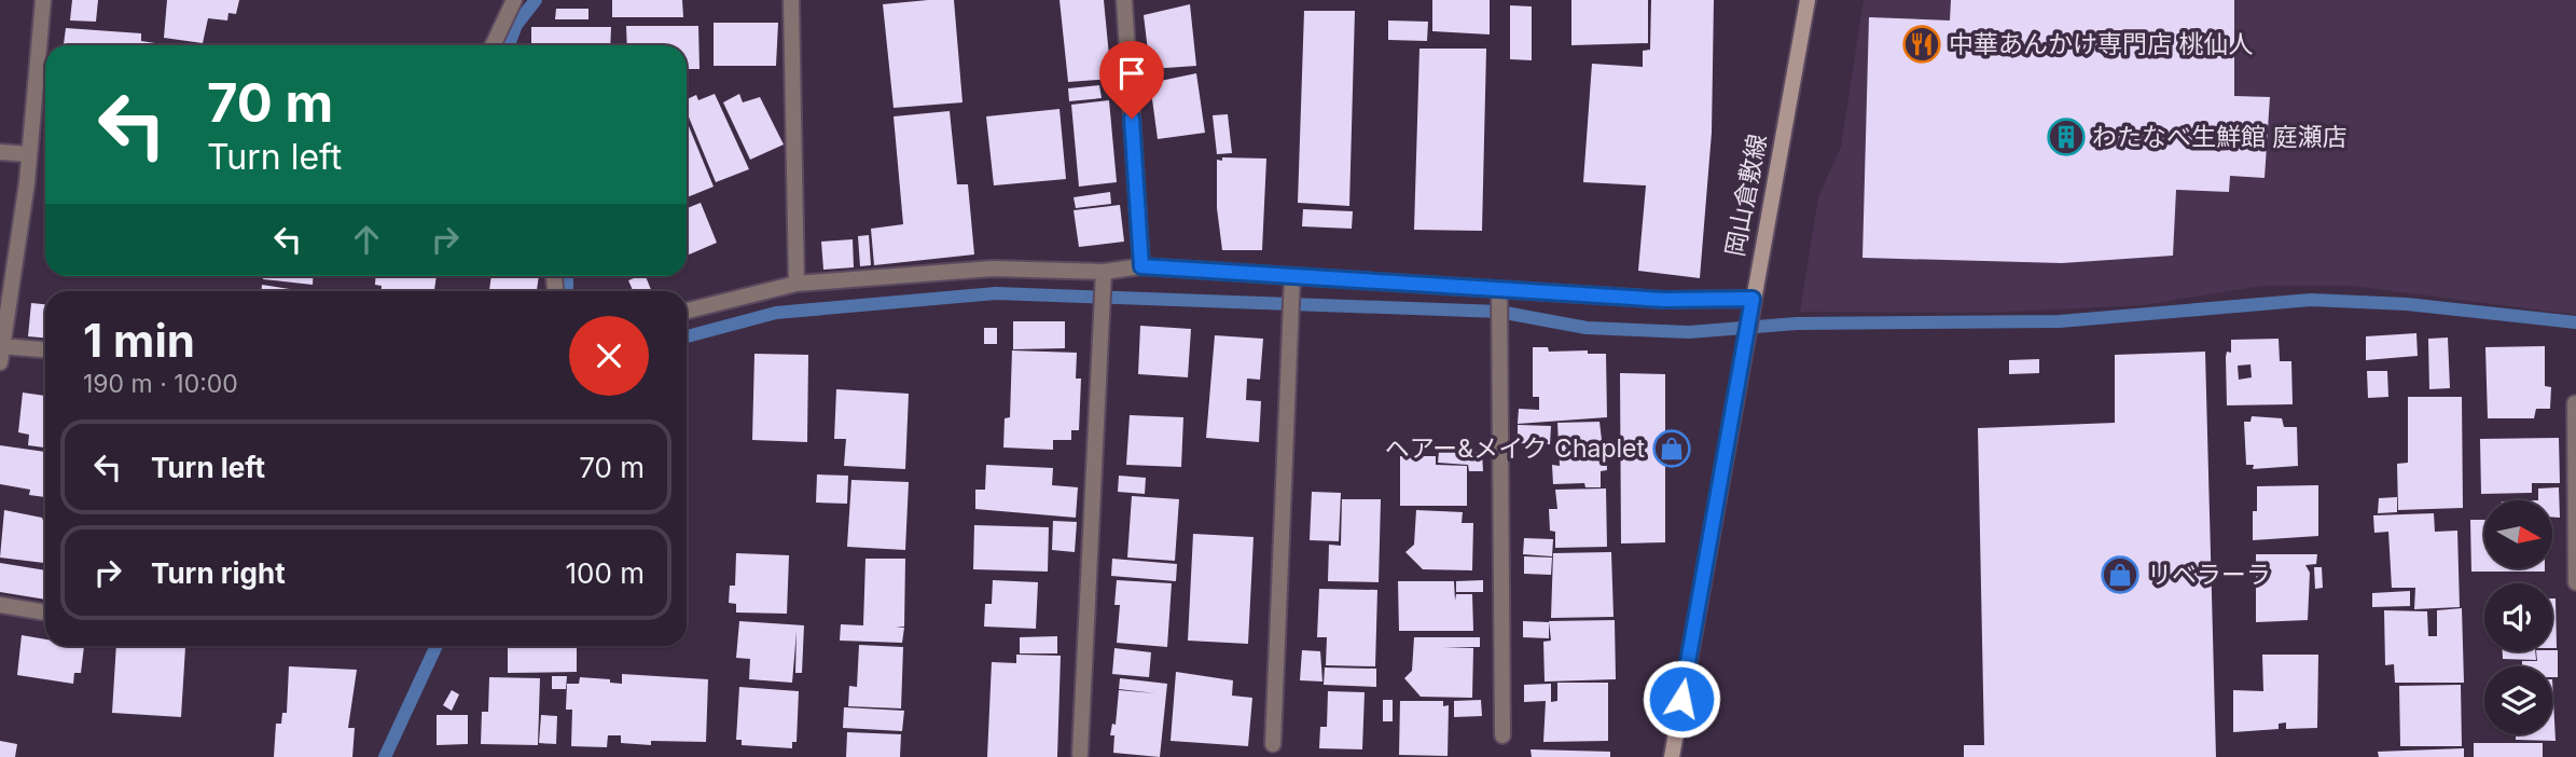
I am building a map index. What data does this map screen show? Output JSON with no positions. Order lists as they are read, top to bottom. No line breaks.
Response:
{"streets":{"main road":["岡山倉敷線"]},"places":{"restaurant":["中華あんかけ専門店 桃仙人"],"building":["わたなべ生鮮館 庭瀬店"],"shop":["ヘアー&メイク Chaplet","リベラーラ"]},"north":"right","page":{"turn":["70 m","Turn left"],"heading":["1 min","190 m · 10:00"],"list":[{"name":"Turn left","value":"70 m"},{"name":"Turn right","value":"100 m"}]}}
